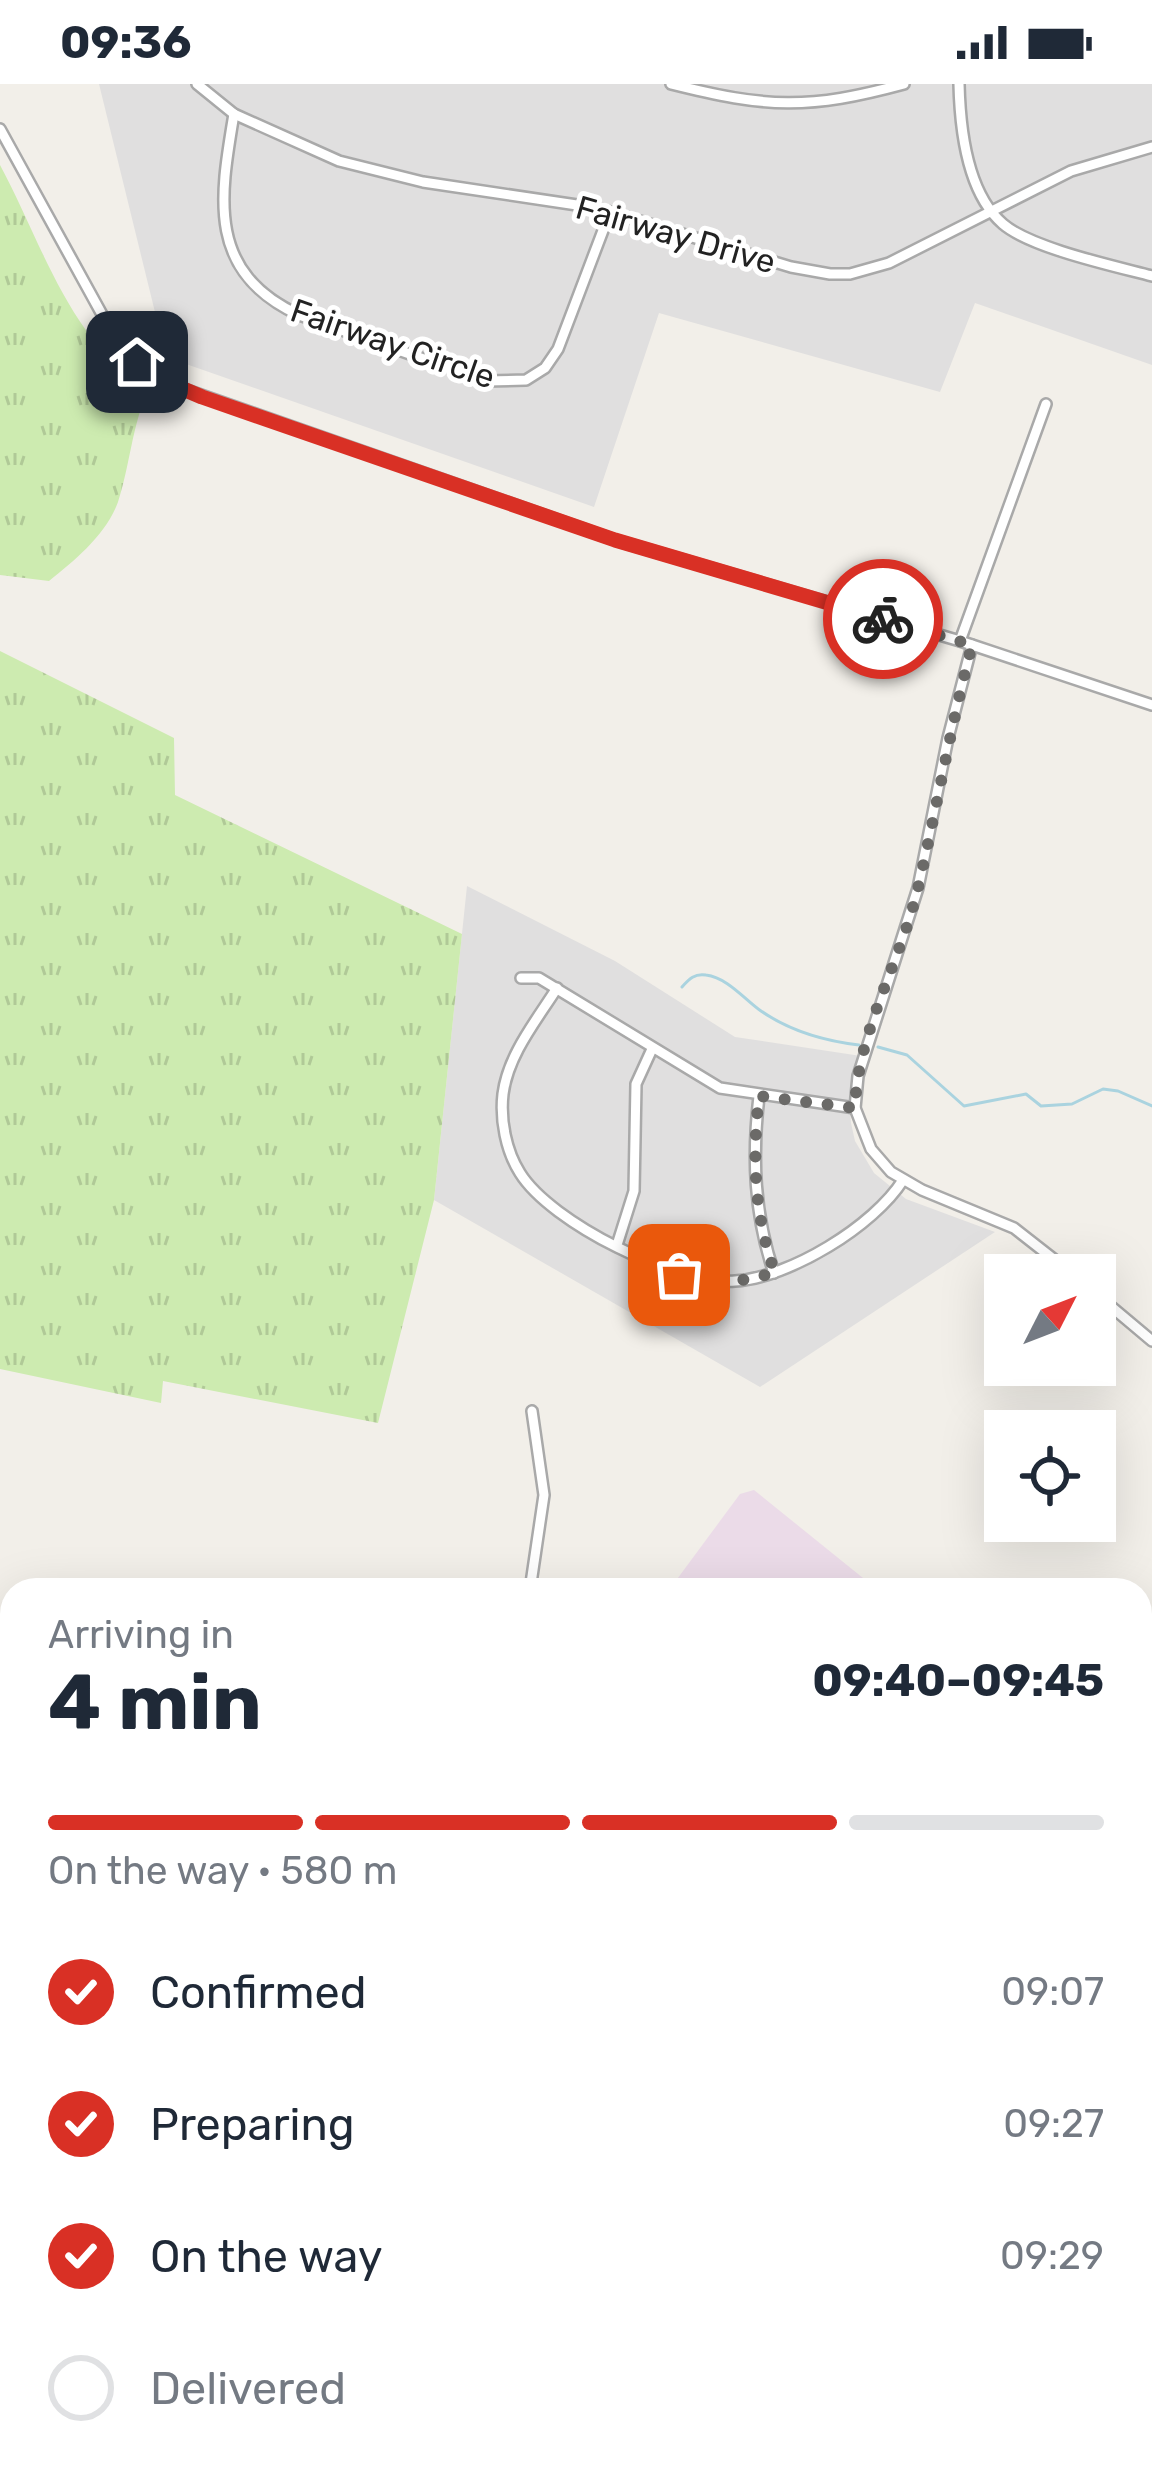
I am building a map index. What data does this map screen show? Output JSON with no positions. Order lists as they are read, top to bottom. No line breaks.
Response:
{"streets":{"street":["Fairway Drive","Fairway Circle"]},"crossings":[["Fairway Drive","Fairway Circle"]],"north":"top right","page":{"status":"09:36","heading":["4 min","Arriving in","09:40–09:45"],"bar":"On the way · 580 m","list":[["Confirmed","09:07"],["Preparing","09:27"],["On the way","09:29"],"Delivered"]}}
